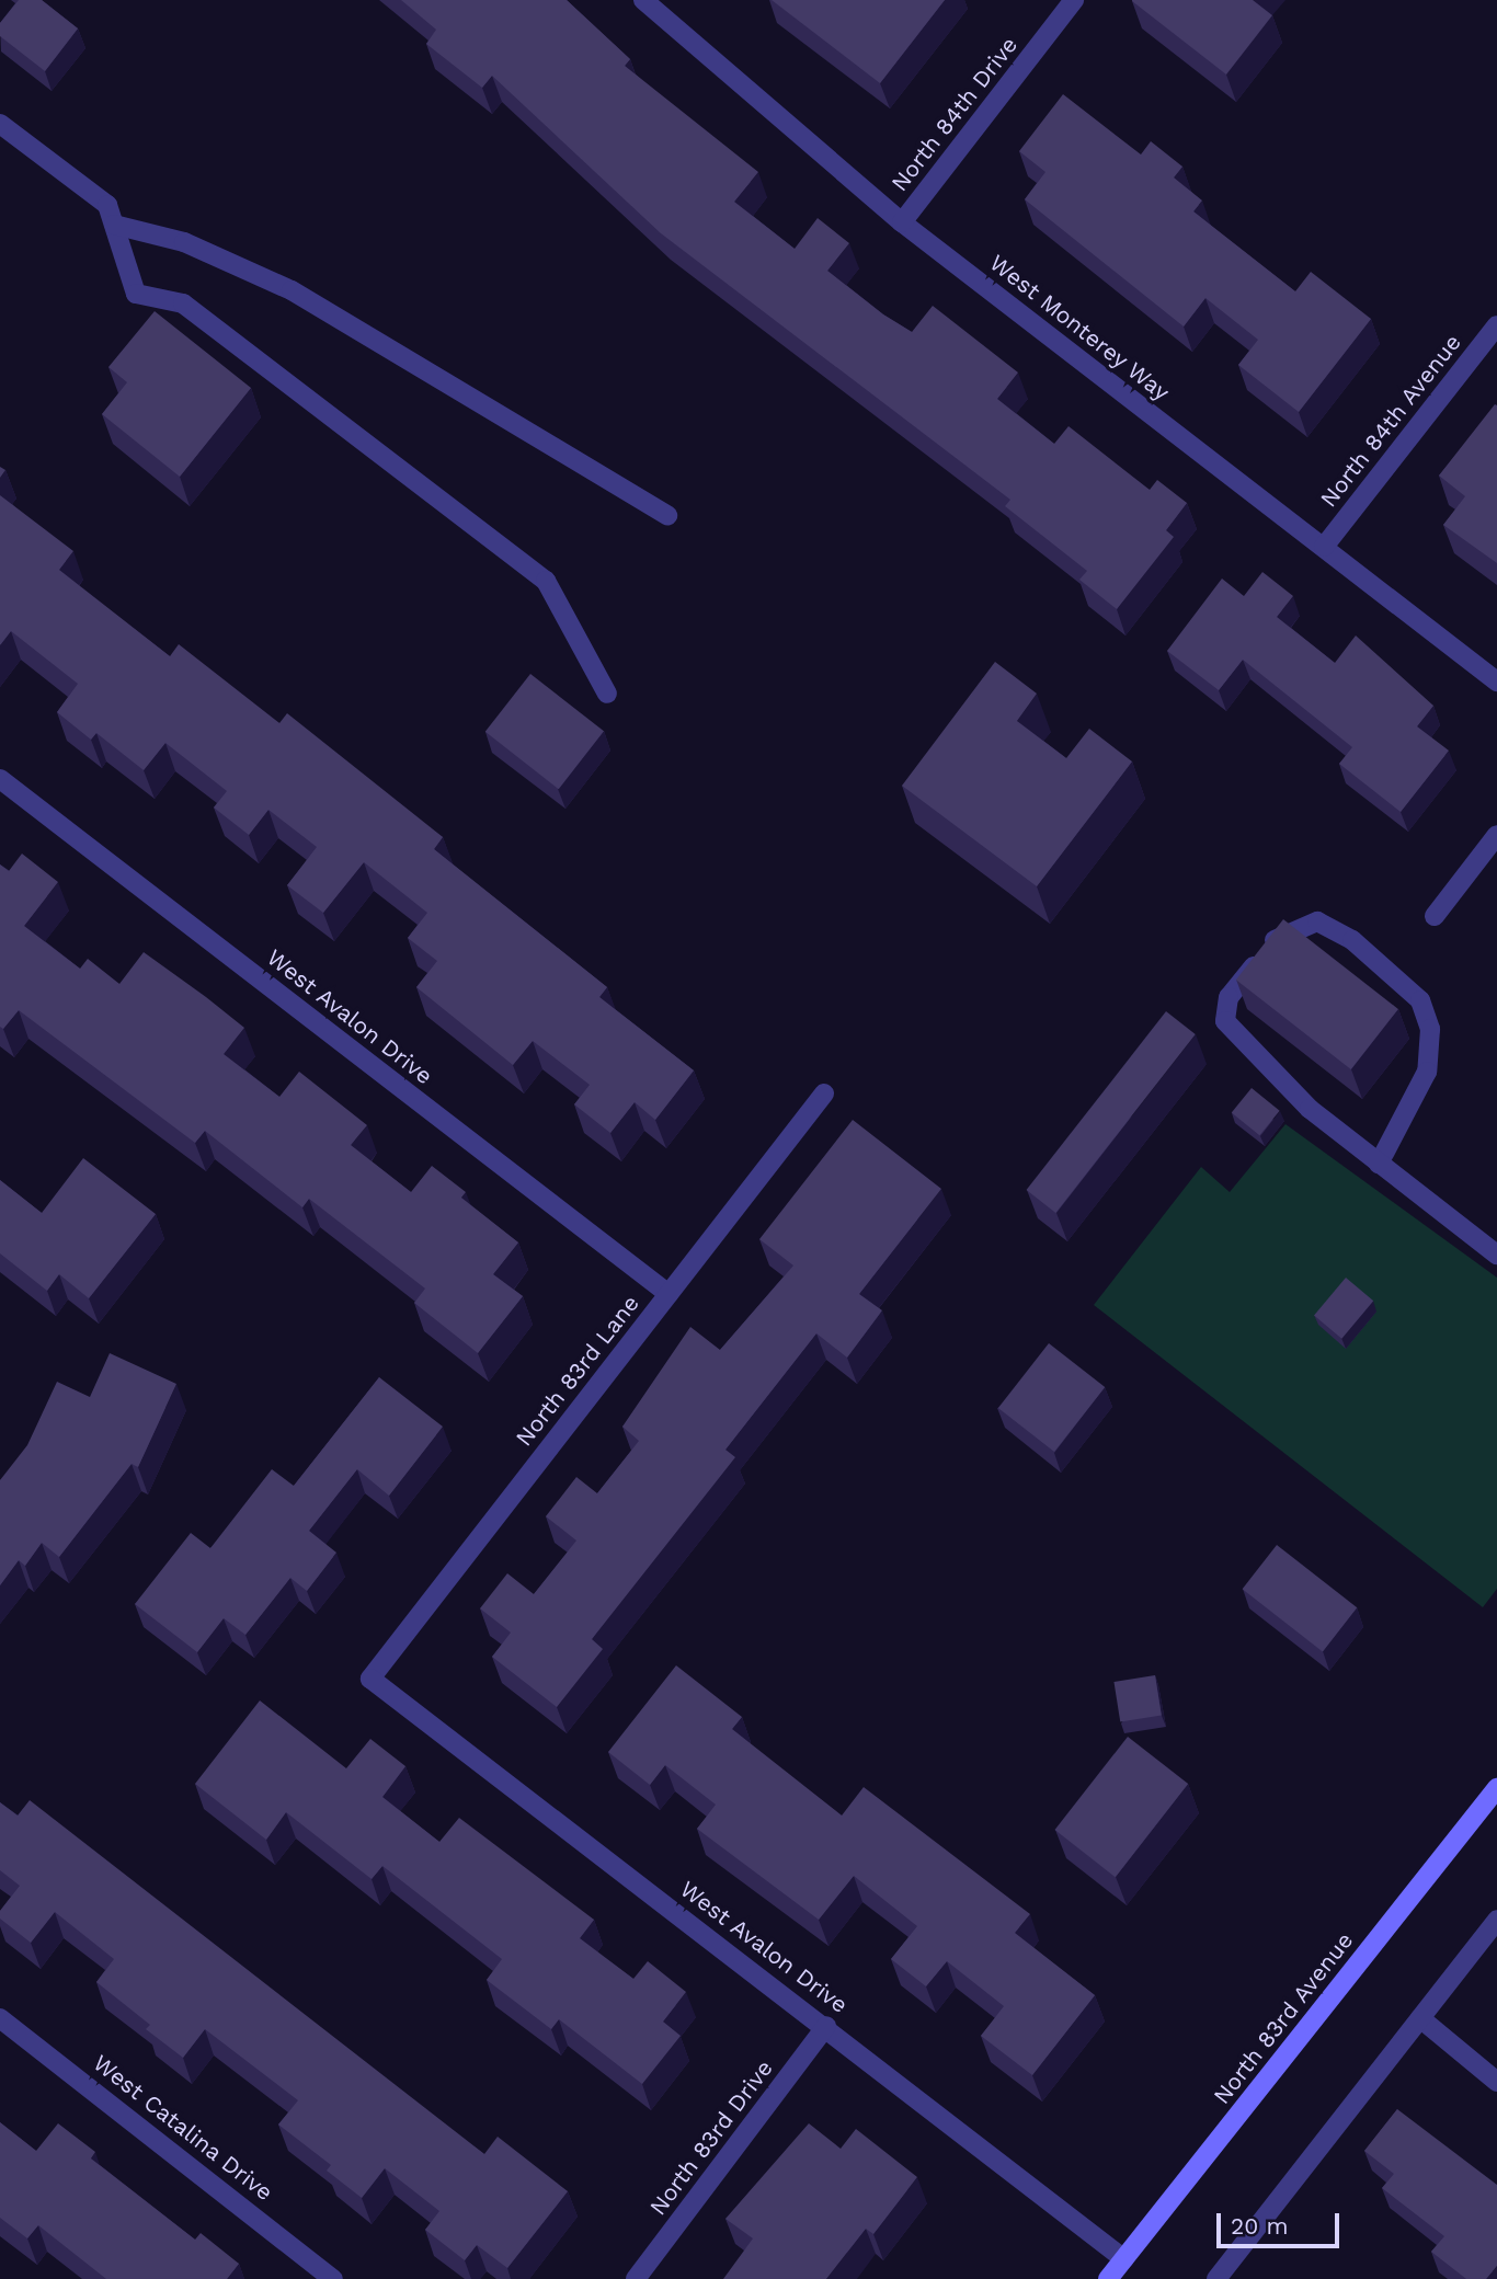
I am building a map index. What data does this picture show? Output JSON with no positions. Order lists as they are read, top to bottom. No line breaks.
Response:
{"streets":{"main road":["North 83rd Avenue"],"street":["North 84th Drive","West Monterey Way","North 84th Avenue","West Avalon Drive","North 83rd Lane","West Catalina Drive","North 83rd Drive"]},"crossings":[["North 84th Drive","West Monterey Way"],["West Monterey Way","North 84th Avenue"],["West Avalon Drive","North 83rd Lane"],["West Avalon Drive","North 83rd Avenue"],["West Avalon Drive","North 83rd Drive"]],"scale_bar":"20 m"}
